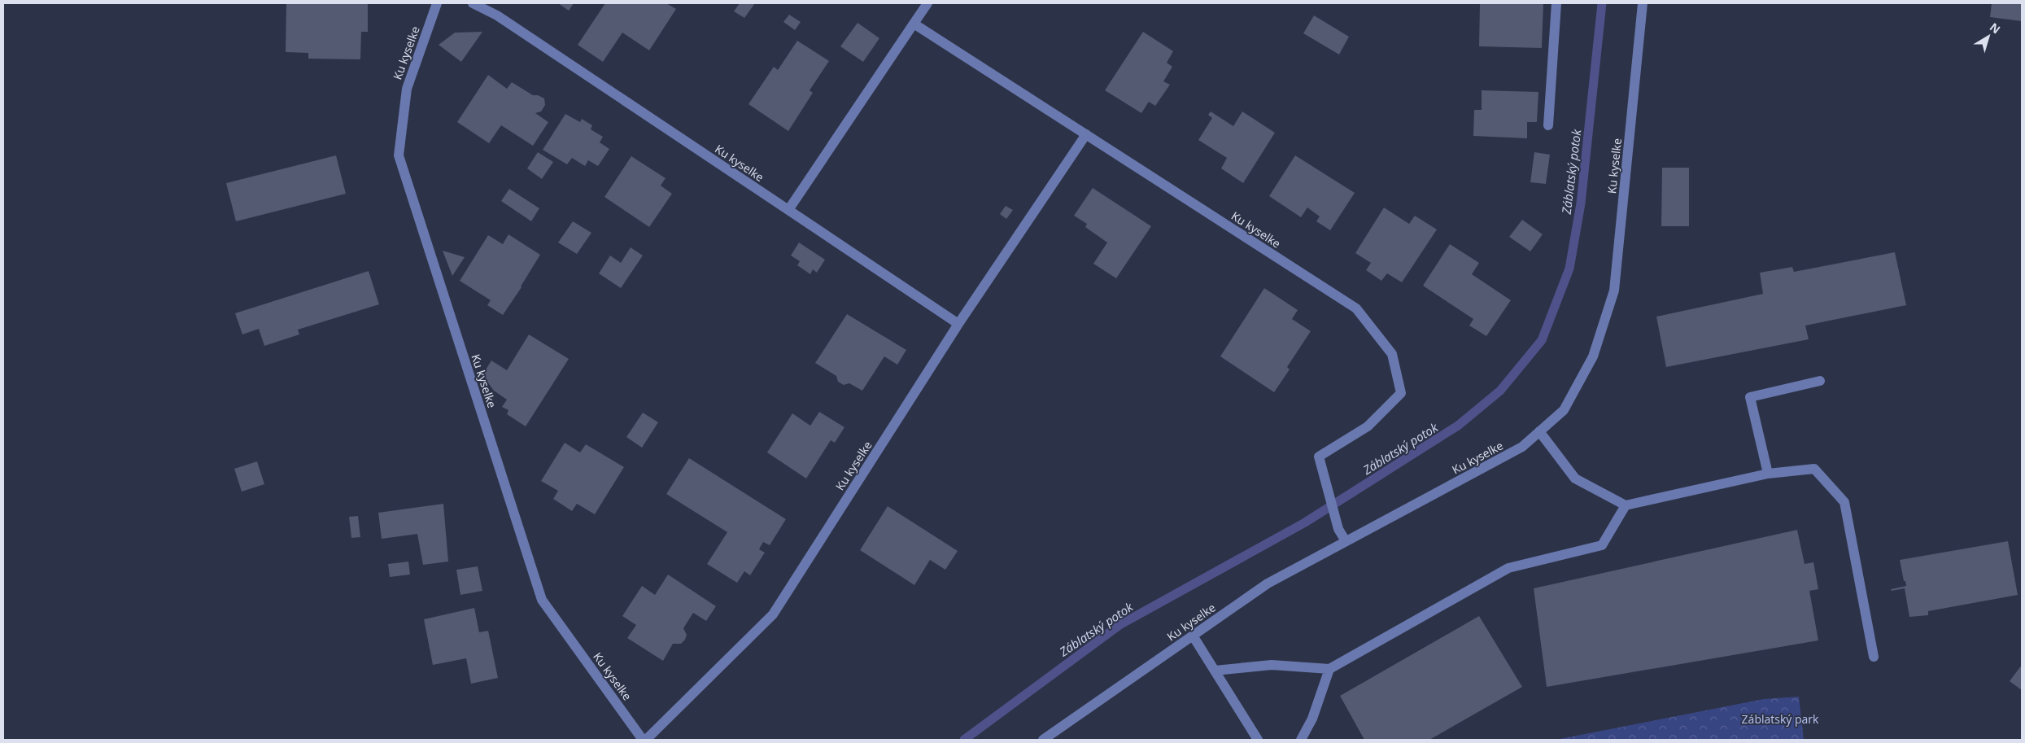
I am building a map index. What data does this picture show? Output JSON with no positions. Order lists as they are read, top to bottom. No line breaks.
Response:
{"streets":{"street":["Ku kyselke"]},"water":["Záblatský potok"],"parks":["Záblatský park"],"north":"top right"}
